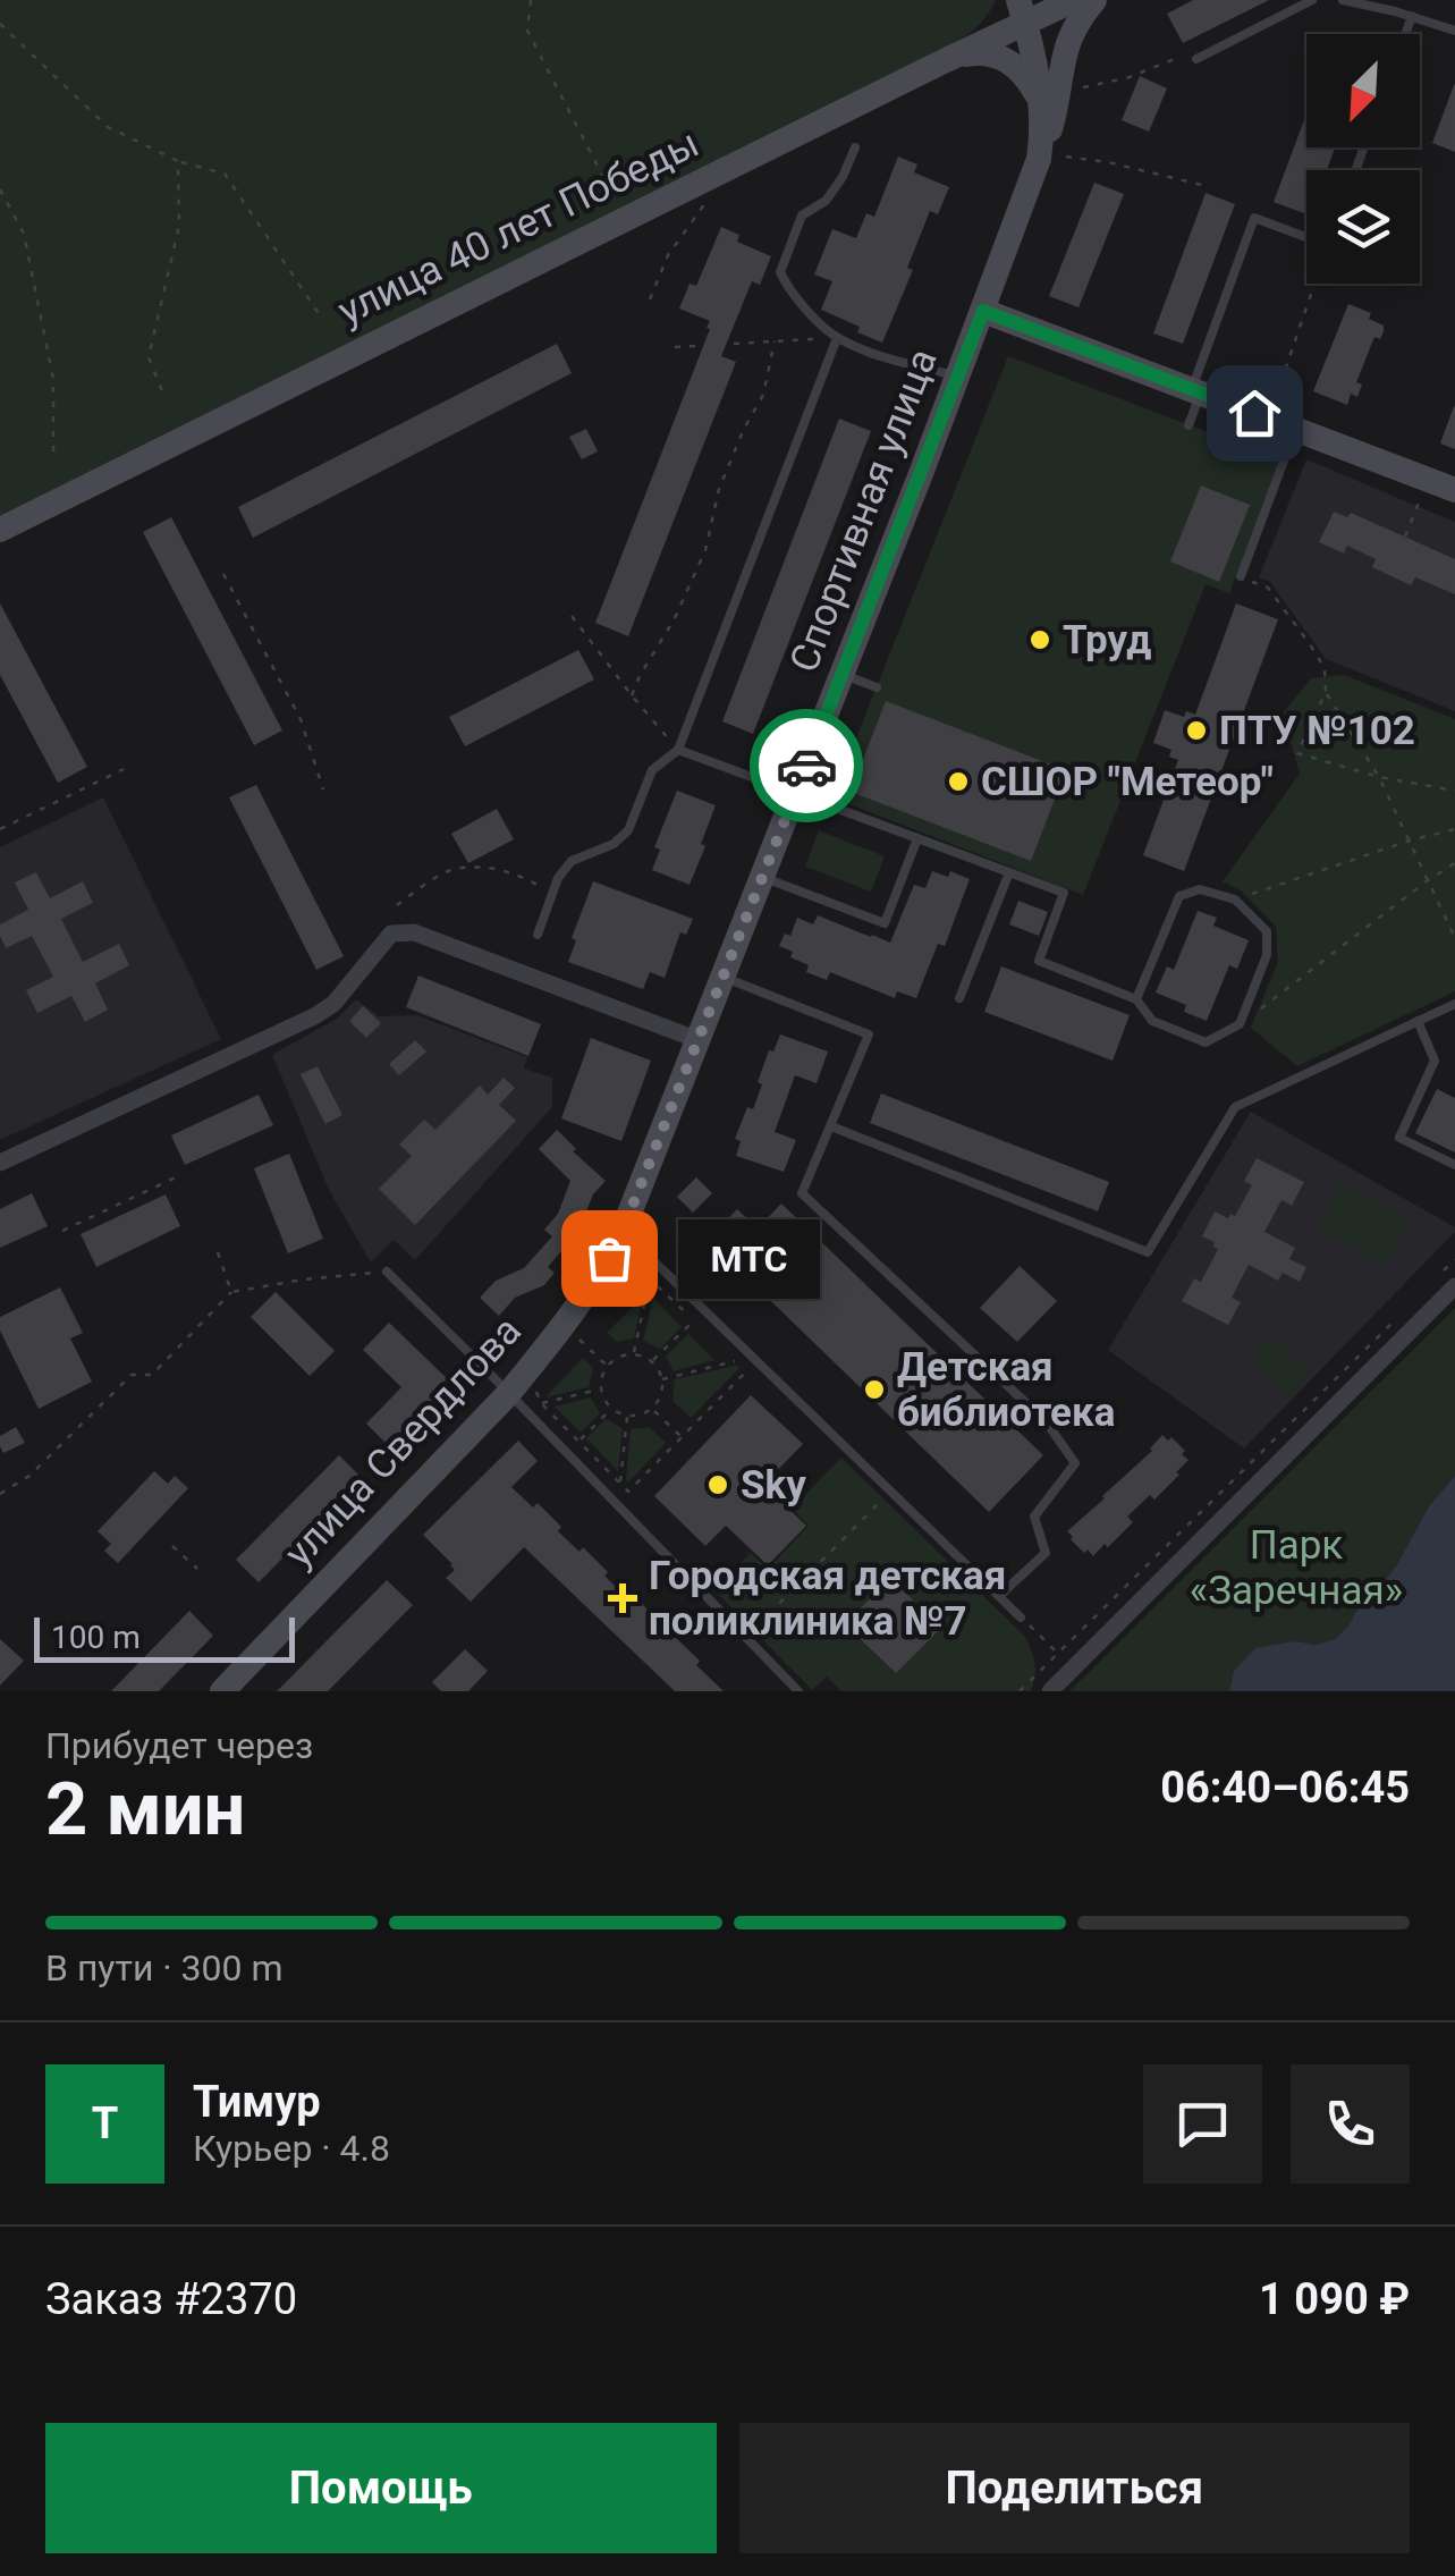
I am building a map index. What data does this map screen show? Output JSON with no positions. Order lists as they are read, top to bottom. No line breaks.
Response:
{"streets":{"main road":["улица 40 лет Победы","Спортивная улица","улица Свердлова"]},"crossings":[["улица 40 лет Победы","Спортивная улица"],["Спортивная улица","улица Свердлова"]],"parks":["Парк «Заречная»"],"places":{"other":["Труд","ПТУ №102","СШОР \"Метеор\"","МТС","Детская библиотека","Sky"],"health":["Городская детская поликлиника №7"]},"scale_bar":"100 m","north":"bottom left","page":{"bubble":"МТС","scale":"100 m","heading":["2 мин","Прибудет через","06:40–06:45"],"panel":["Тимур","Курьер · 4.8","Заказ #2370","1 090 ₽"],"bar":"В пути · 300 m","round":"Т","buttons":["Помощь","Поделиться"]}}
